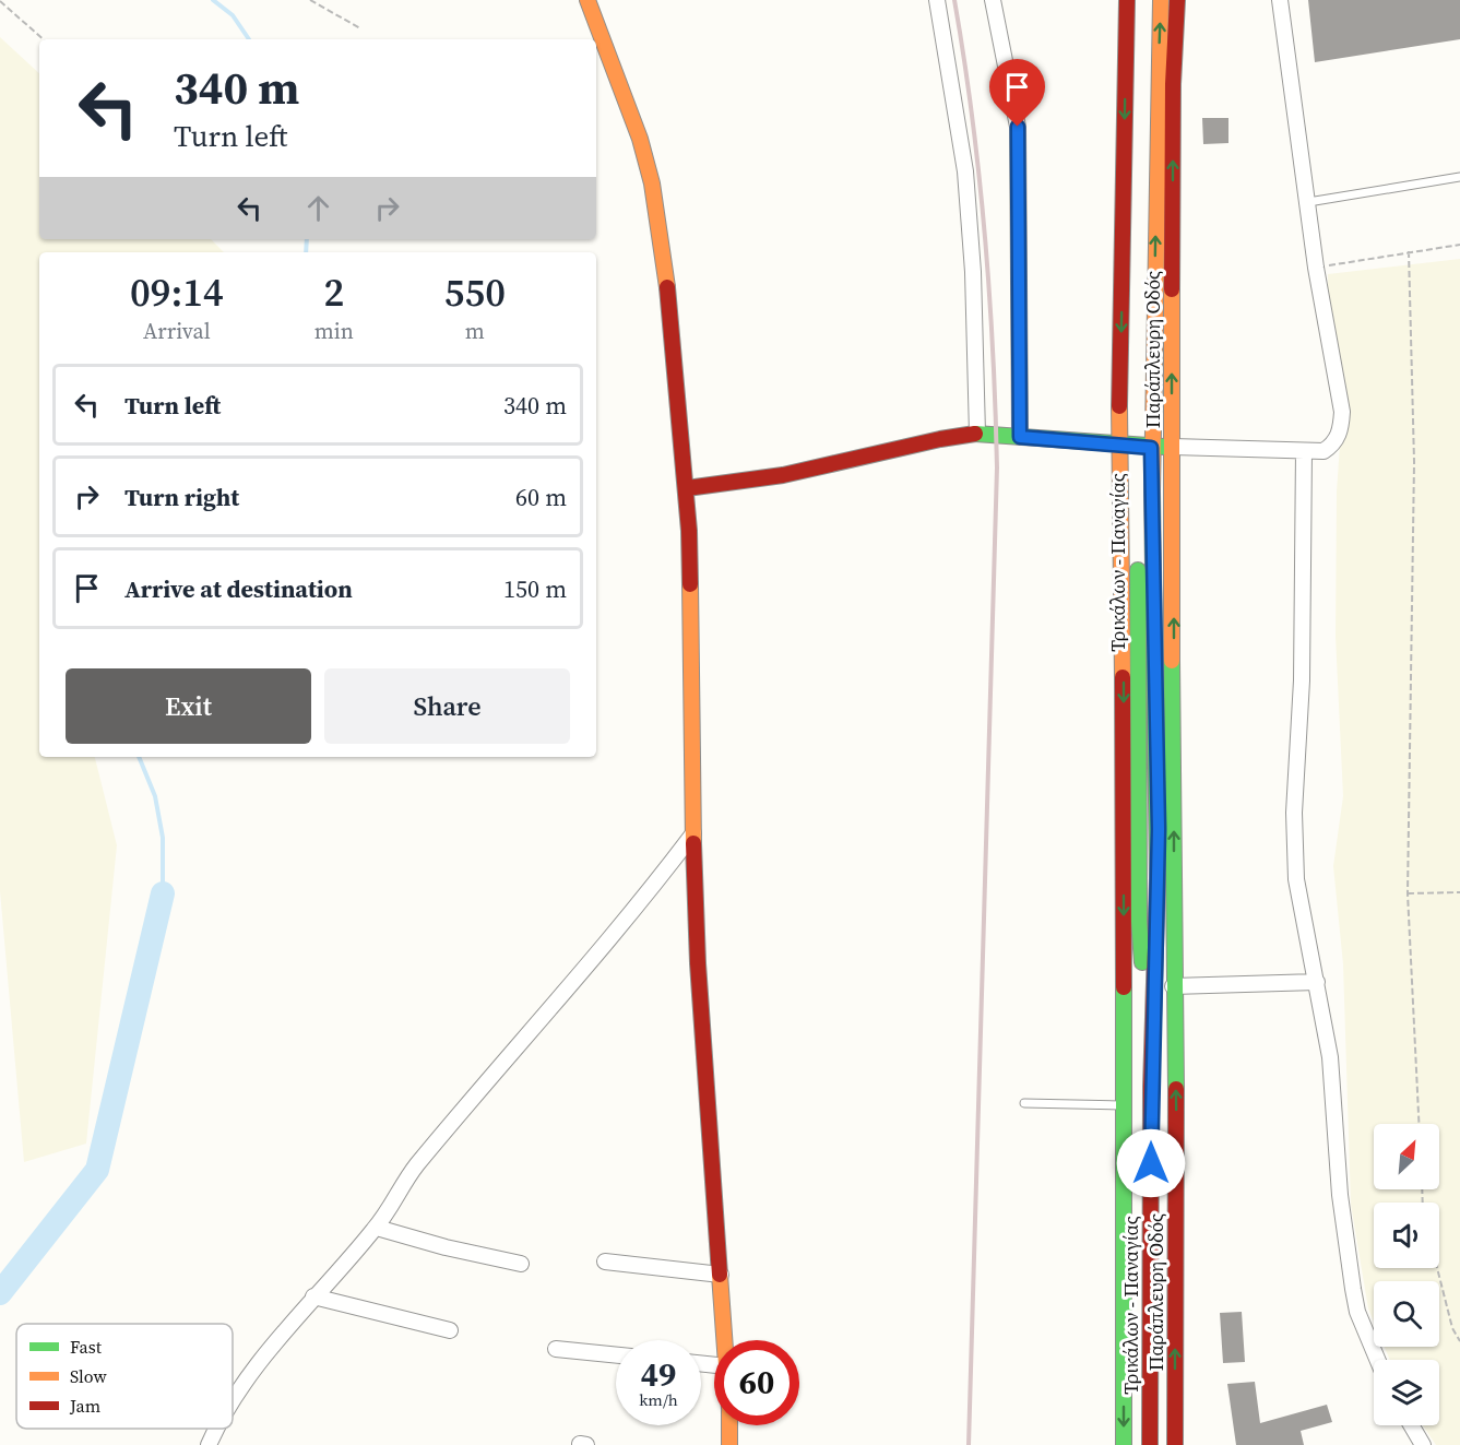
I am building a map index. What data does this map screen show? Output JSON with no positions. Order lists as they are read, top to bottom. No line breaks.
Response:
{"streets":{"street":["Παράπλευρη Οδός","Τρικάλων - Παναγίας"]},"legend":["Fast","Slow","Jam"],"north":"top right","page":{"turn":["340 m","Turn left"],"eta":["09:14","Arrival","2","min","550","m"],"list":[{"name":"Turn left","value":"340 m"},{"name":"Turn right","value":"60 m"},{"name":"Arrive at destination","value":"150 m"}],"buttons":["Exit","Share"],"speed":"49 km/h","limit":"60"}}
